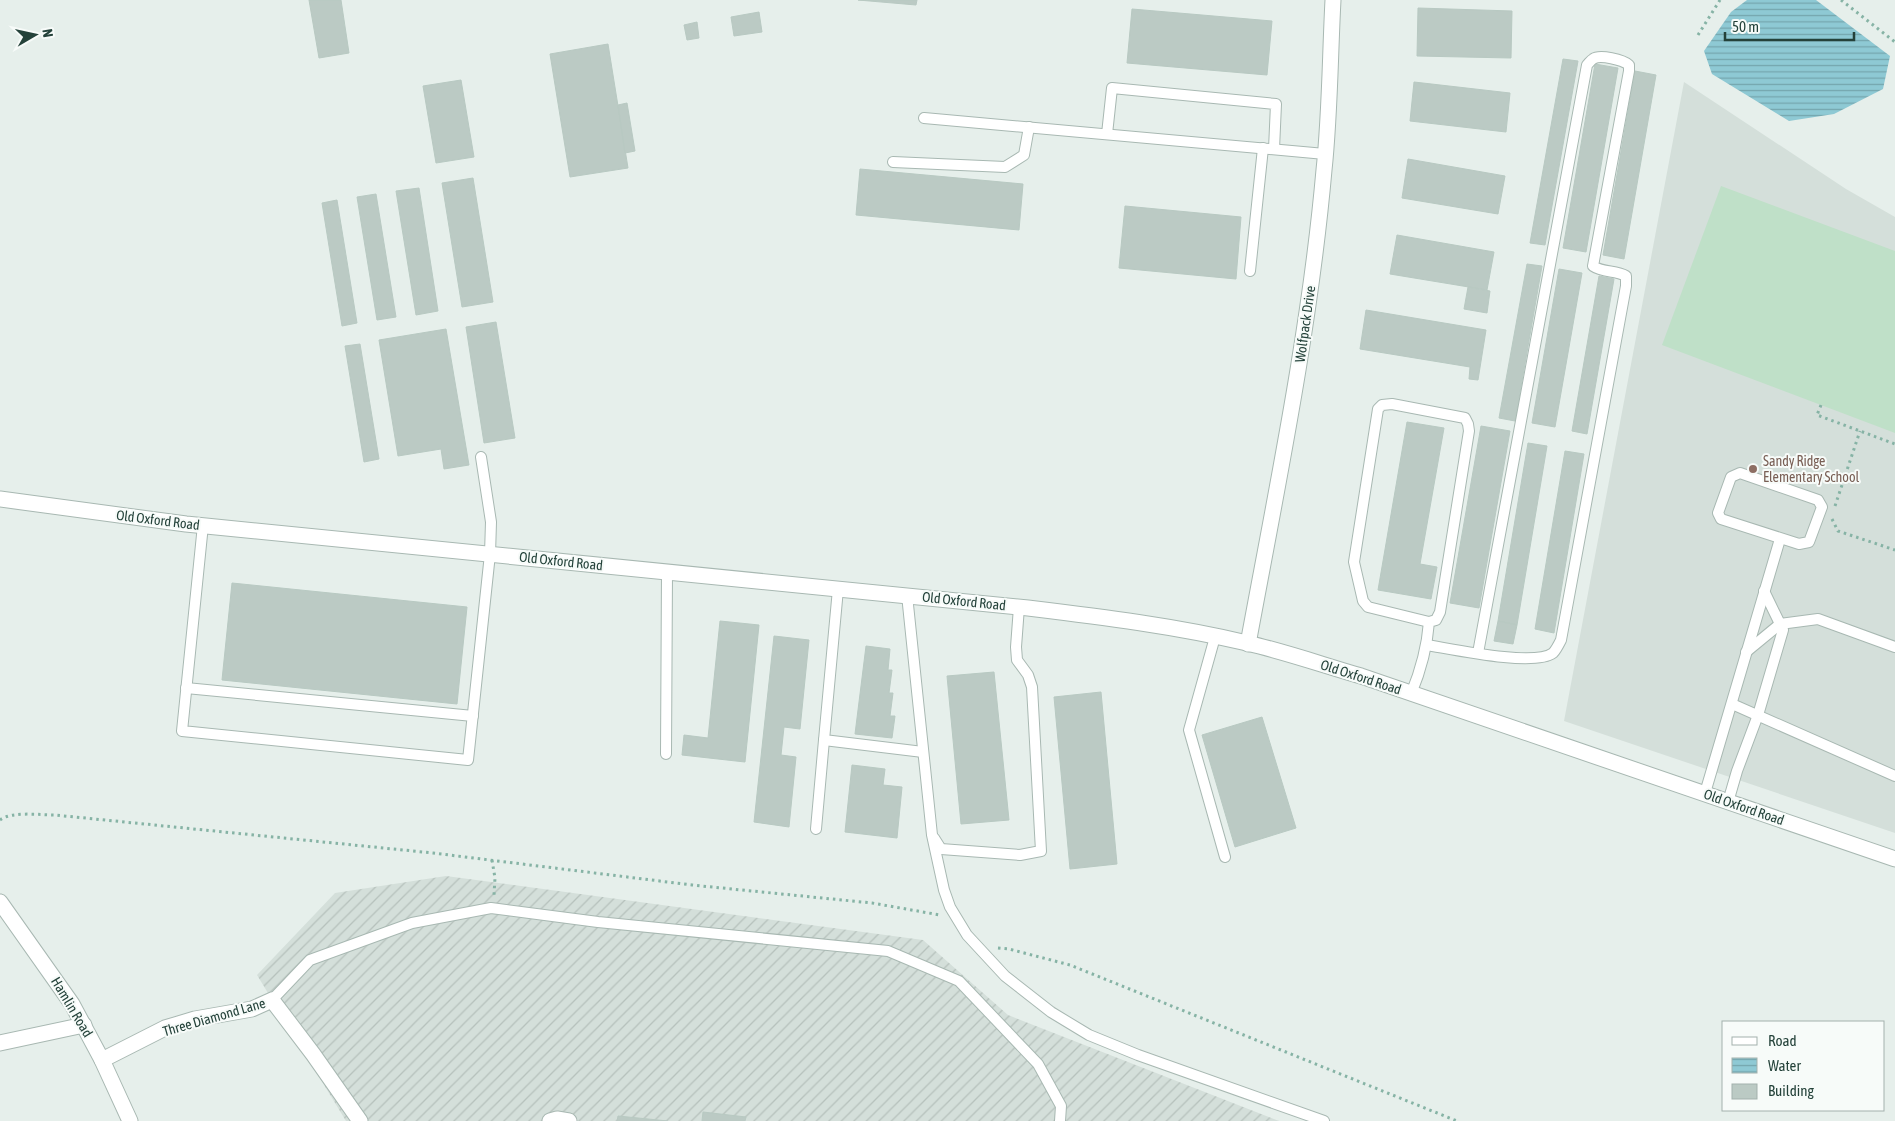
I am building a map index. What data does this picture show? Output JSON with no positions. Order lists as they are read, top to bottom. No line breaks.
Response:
{"streets":{"street":["Wolfpack Drive","Old Oxford Road","Hamlin Road","Three Diamond Lane"]},"crossings":[["Wolfpack Drive","Old Oxford Road"],["Hamlin Road","Three Diamond Lane"]],"places":["Sandy Ridge Elementary School"],"legend":["Road","Water","Building"],"scale_bar":"50 m","north":"right"}
